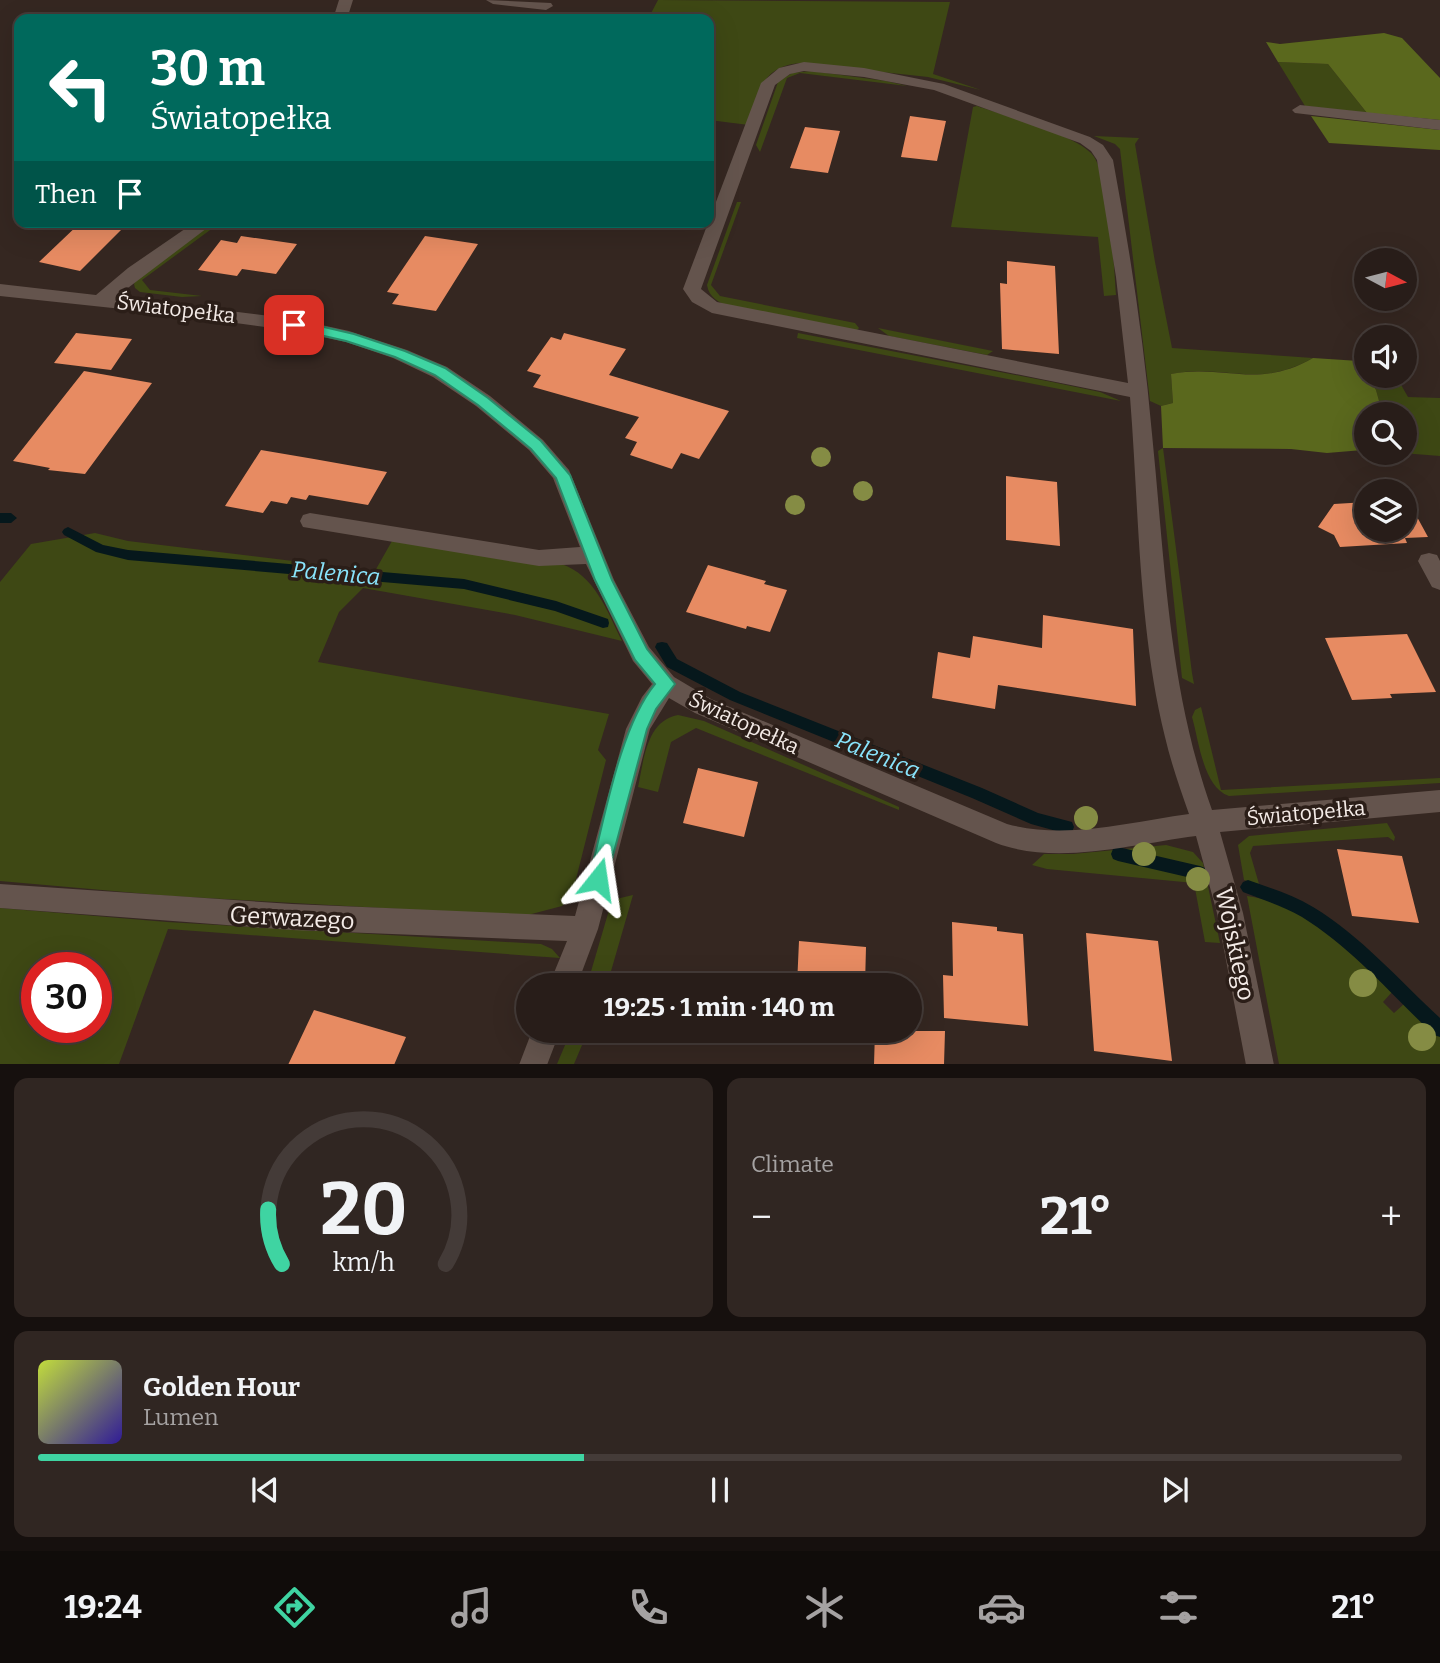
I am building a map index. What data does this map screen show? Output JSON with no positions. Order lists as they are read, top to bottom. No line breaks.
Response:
{"streets":{"street":["Światopełka","Gerwazego","Wojskiego"]},"crossings":[["Światopełka","Wojskiego"]],"water":["Palenica"],"north":"right","page":{"turn":["30 m","Światopełka"],"then":"Then","limit":"30","trip":"19:25 · 1 min · 140 m","tile":"Climate","heat":["−","21°","+"],"song":["Golden Hour","Lumen"],"tabs":["19:24","21°"],"gauge":["20","km/h"]}}
